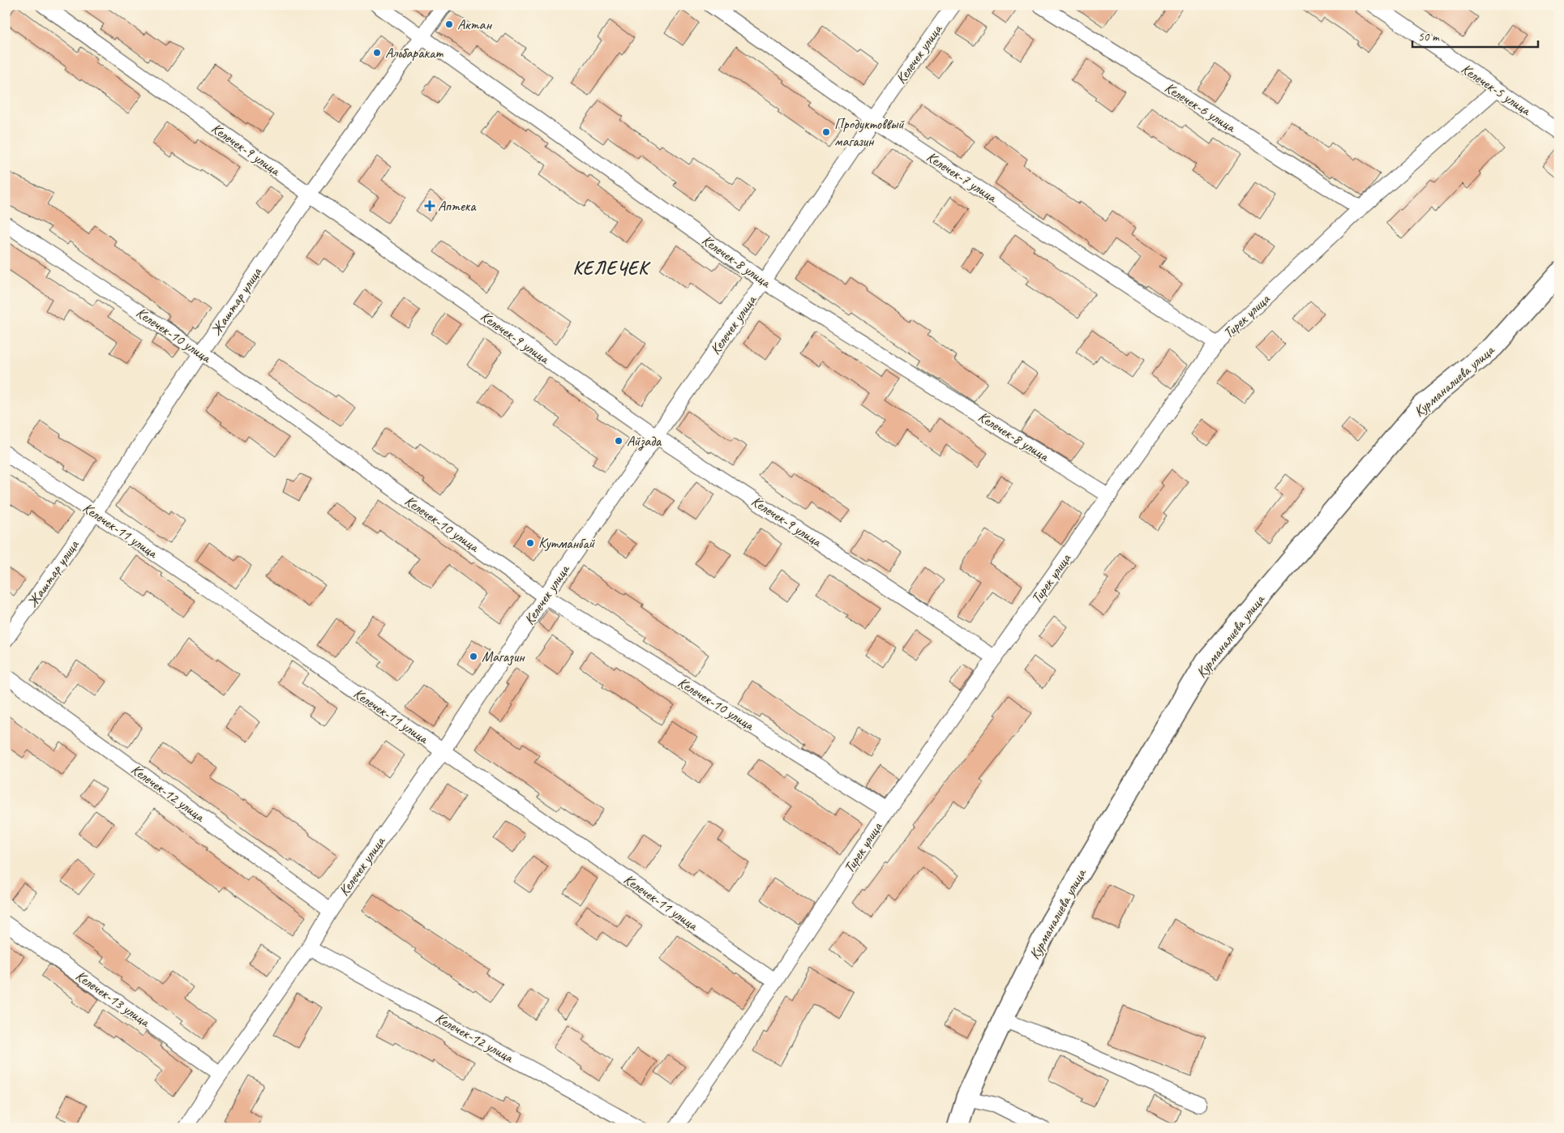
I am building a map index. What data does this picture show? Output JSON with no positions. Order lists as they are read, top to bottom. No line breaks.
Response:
{"streets":{"street":["Келечек улица","Келечек-5 улица","Келечек-6 улица","Келечек-9 улица","Келечек-7 улица","Келечек-8 улица","Жаштар улица","Тирек улица","Келечек-10 улица","Курманалиева улица","Келечек-11 улица","Келечек-12 улица","Келечек-13 улица"]},"crossings":[["Келечек улица","Келечек-9 улица"],["Келечек улица","Келечек-7 улица"],["Келечек улица","Келечек-8 улица"],["Келечек улица","Келечек-10 улица"],["Келечек улица","Келечек-11 улица"],["Келечек улица","Келечек-12 улица"],["Келечек улица","Келечек-13 улица"],["Келечек-5 улица","Тирек улица"],["Келечек-6 улица","Тирек улица"],["Келечек-9 улица","Жаштар улица"],["Келечек-9 улица","Тирек улица"],["Келечек-7 улица","Тирек улица"],["Келечек-8 улица","Жаштар улица"],["Келечек-8 улица","Тирек улица"],["Жаштар улица","Келечек-10 улица"],["Жаштар улица","Келечек-11 улица"],["Тирек улица","Келечек-10 улица"],["Тирек улица","Келечек-11 улица"]],"districts":["КЕЛЕЧЕК"],"places":{"other":["Актан","Альбаракат","Продуктоввый магазин","Айзада","Кутманбай","Магазин"],"health":["Аптека"]},"scale_bar":"50 m"}
